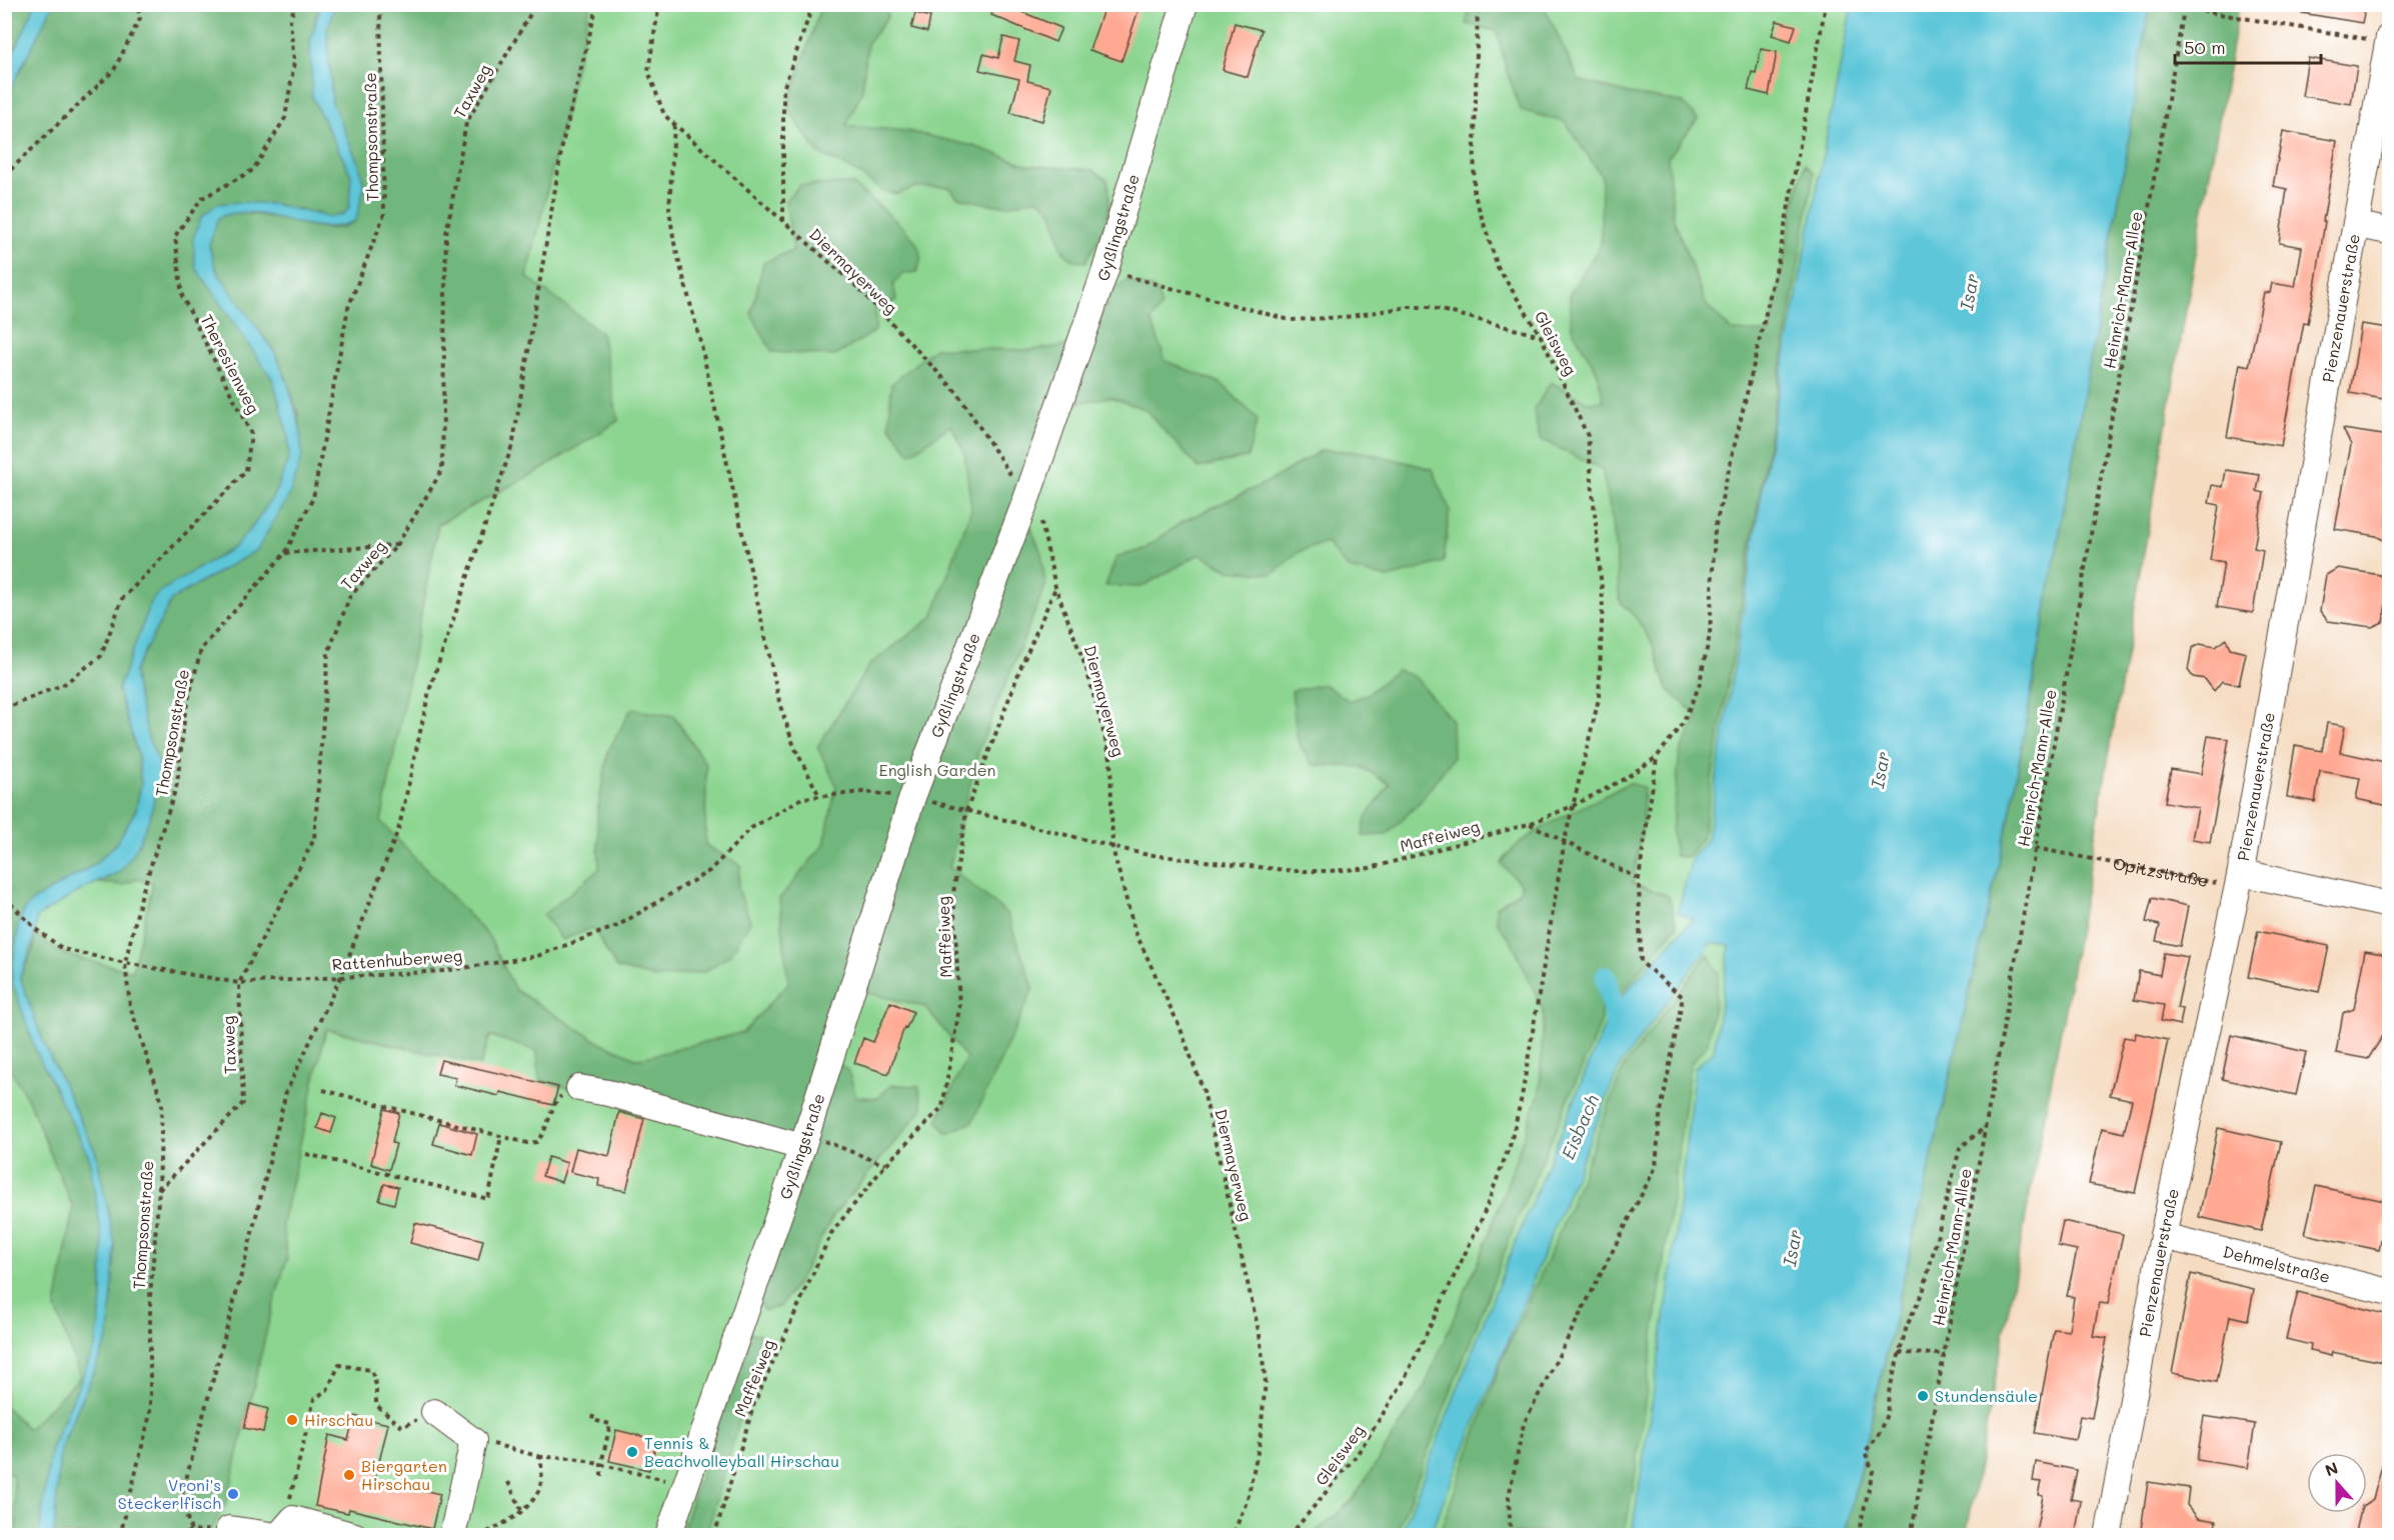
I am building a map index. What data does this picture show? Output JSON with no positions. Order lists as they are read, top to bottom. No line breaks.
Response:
{"streets":{"street":["Gyßlingstraße","Pienzenauerstraße","Dehmelstraße"],"path":["Taxweg","Thompsonstraße","Diermayerweg","Heinrich-Mann-Allee","Gleisweg","Theresienweg","Maffeiweg","Opitzstraße","Rattenhuberweg"]},"crossings":[["Taxweg","Thompsonstraße"],["Taxweg","Rattenhuberweg"],["Thompsonstraße","Rattenhuberweg"],["Gyßlingstraße","Diermayerweg"],["Gyßlingstraße","Rattenhuberweg"],["Diermayerweg","Maffeiweg"],["Heinrich-Mann-Allee","Opitzstraße"],["Pienzenauerstraße","Opitzstraße"],["Pienzenauerstraße","Dehmelstraße"],["Gleisweg","Maffeiweg"],["Maffeiweg","Rattenhuberweg"]],"water":["Isar","Eisbach"],"parks":["English Garden"],"places":["Stundensäule","Hirschau","Tennis & Beachvolleyball Hirschau","Biergarten Hirschau","Vroni's Steckerlfisch"],"scale_bar":"50 m","north":"top"}
